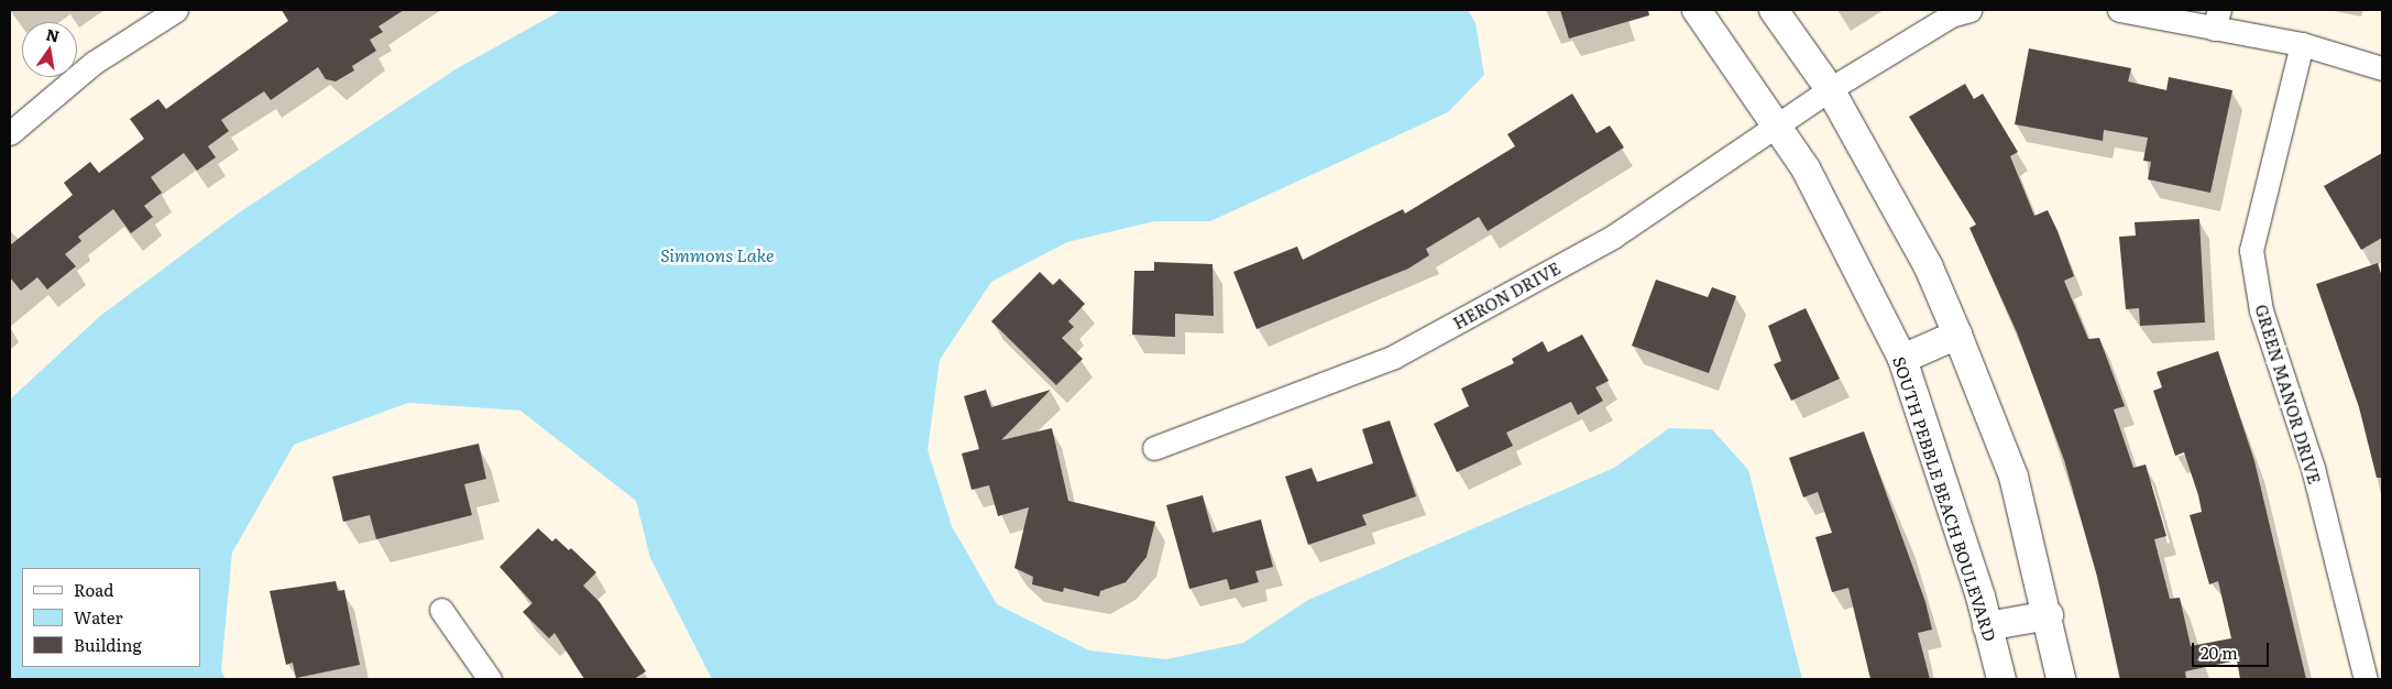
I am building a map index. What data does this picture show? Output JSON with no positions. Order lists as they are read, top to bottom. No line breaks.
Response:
{"streets":{"street":["HERON DRIVE","GREEN MANOR DRIVE","SOUTH PEBBLE BEACH BOULEVARD"]},"crossings":[["HERON DRIVE","SOUTH PEBBLE BEACH BOULEVARD"]],"water":["Simmons Lake"],"legend":["Road","Water","Building"],"scale_bar":"20 m","north":"top"}
